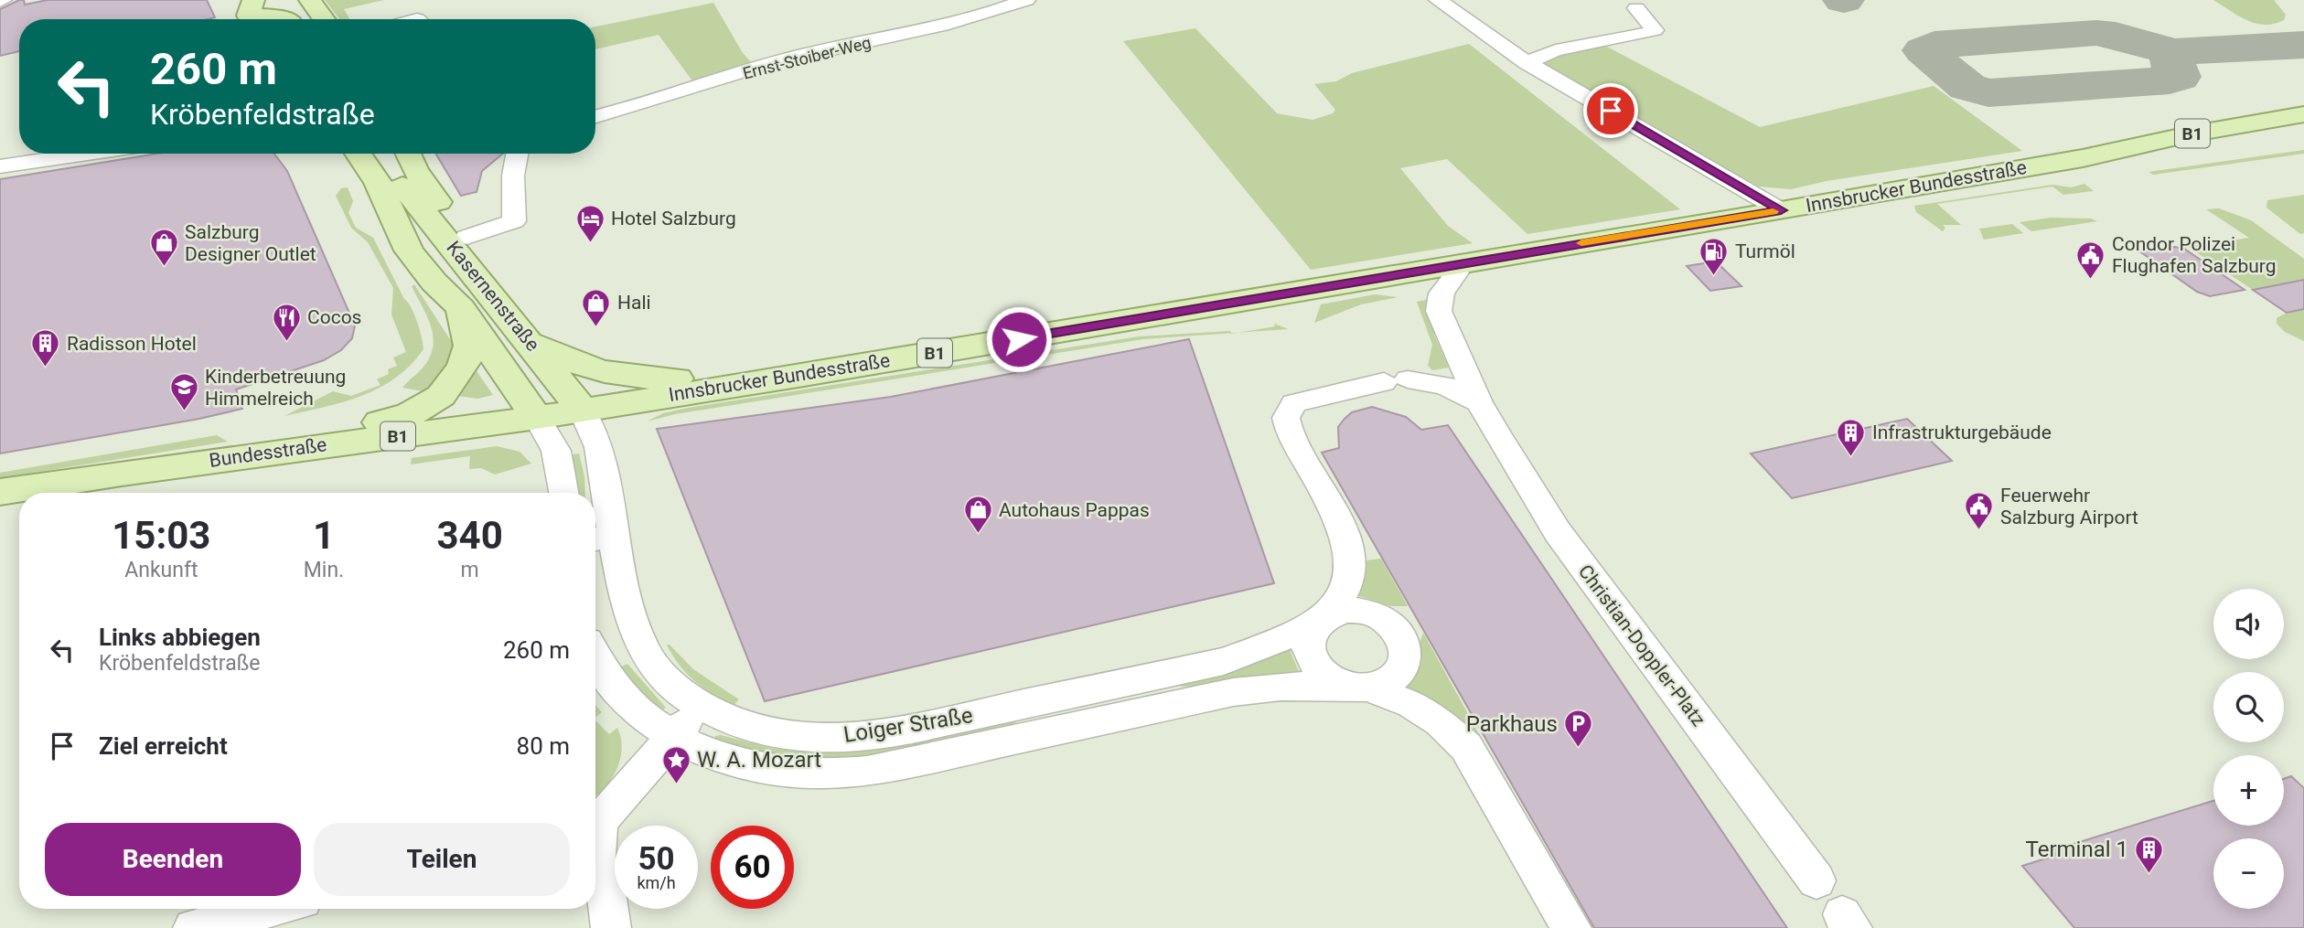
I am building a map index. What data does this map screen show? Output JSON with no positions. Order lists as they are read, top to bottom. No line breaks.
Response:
{"streets":{"main road":["B1","Innsbrucker Bundesstraße","Kasernenstraße","Bundesstraße"],"street":["Ernst-Stoiber-Weg","Christian-Doppler-Platz","Loiger Straße"]},"crossings":[["Innsbrucker Bundesstraße","Kasernenstraße"],["Innsbrucker Bundesstraße","Bundesstraße"],["Innsbrucker Bundesstraße","Christian-Doppler-Platz"],["Innsbrucker Bundesstraße","Loiger Straße"],["Kasernenstraße","Bundesstraße"],["Kasernenstraße","Loiger Straße"]],"places":{"hotel":["Hotel Salzburg"],"shop":["Salzburg Designer Outlet","Hali","Autohaus Pappas"],"fuel station":["Turmöl"],"public building":["Condor Polizei Flughafen Salzburg","Feuerwehr Salzburg Airport"],"restaurant":["Cocos"],"building":["Radisson Hotel","Infrastrukturgebäude","Terminal 1"],"school or university":["Kinderbetreuung Himmelreich"],"parking":["Parkhaus"],"place":["W. A. Mozart"]},"page":{"turn":["260 m","Kröbenfeldstraße"],"eta":["15:03","Ankunft","1","Min.","340","m"],"map_buttons":["+","−"],"list":[{"name":"Links abbiegen","note":"Kröbenfeldstraße","value":"260 m"},{"name":"Ziel erreicht","value":"80 m"}],"buttons":["Beenden","Teilen"],"speed":"50 km/h","limit":"60"}}
